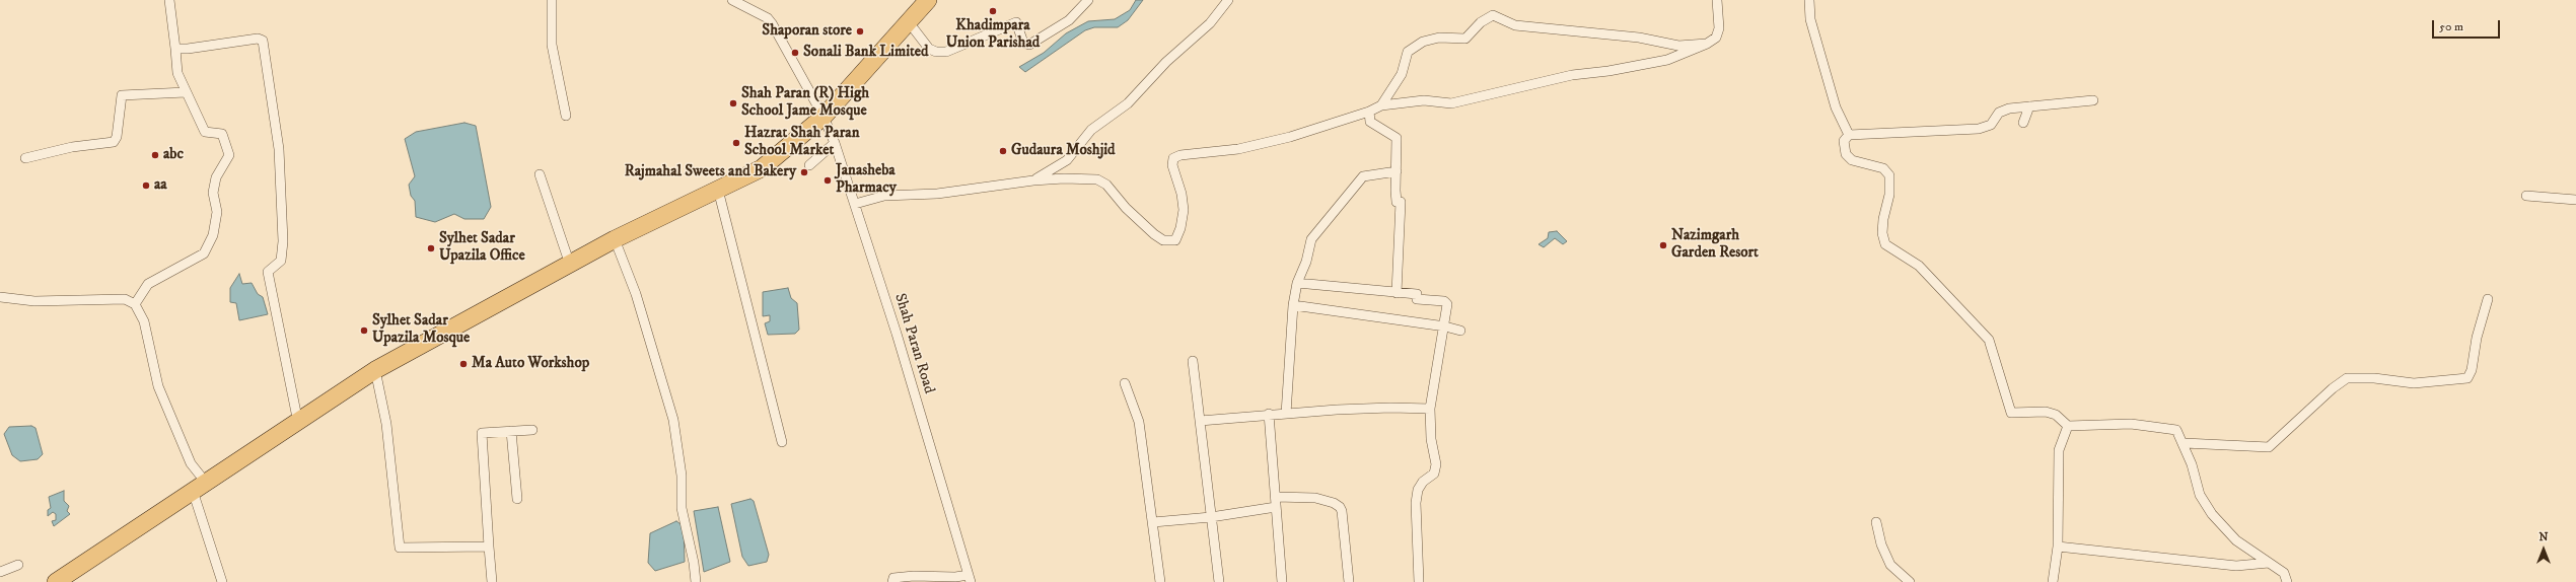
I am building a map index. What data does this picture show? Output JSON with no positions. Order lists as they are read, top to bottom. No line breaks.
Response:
{"streets":{"street":["Shah Paran Road"]},"places":["Khadimpara Union Parishad","Shaporan store","Sonali Bank Limited","Shah Paran (R) High School Jame Mosque","Hazrat Shah Paran School Market","Gudaura Moshjid","abc","Rajmahal Sweets and Bakery","Janasheba Pharmacy","aa","Nazimgarh Garden Resort","Sylhet Sadar Upazila Office","Sylhet Sadar Upazila Mosque","Ma Auto Workshop"],"scale_bar":"50 m","north":"top"}
